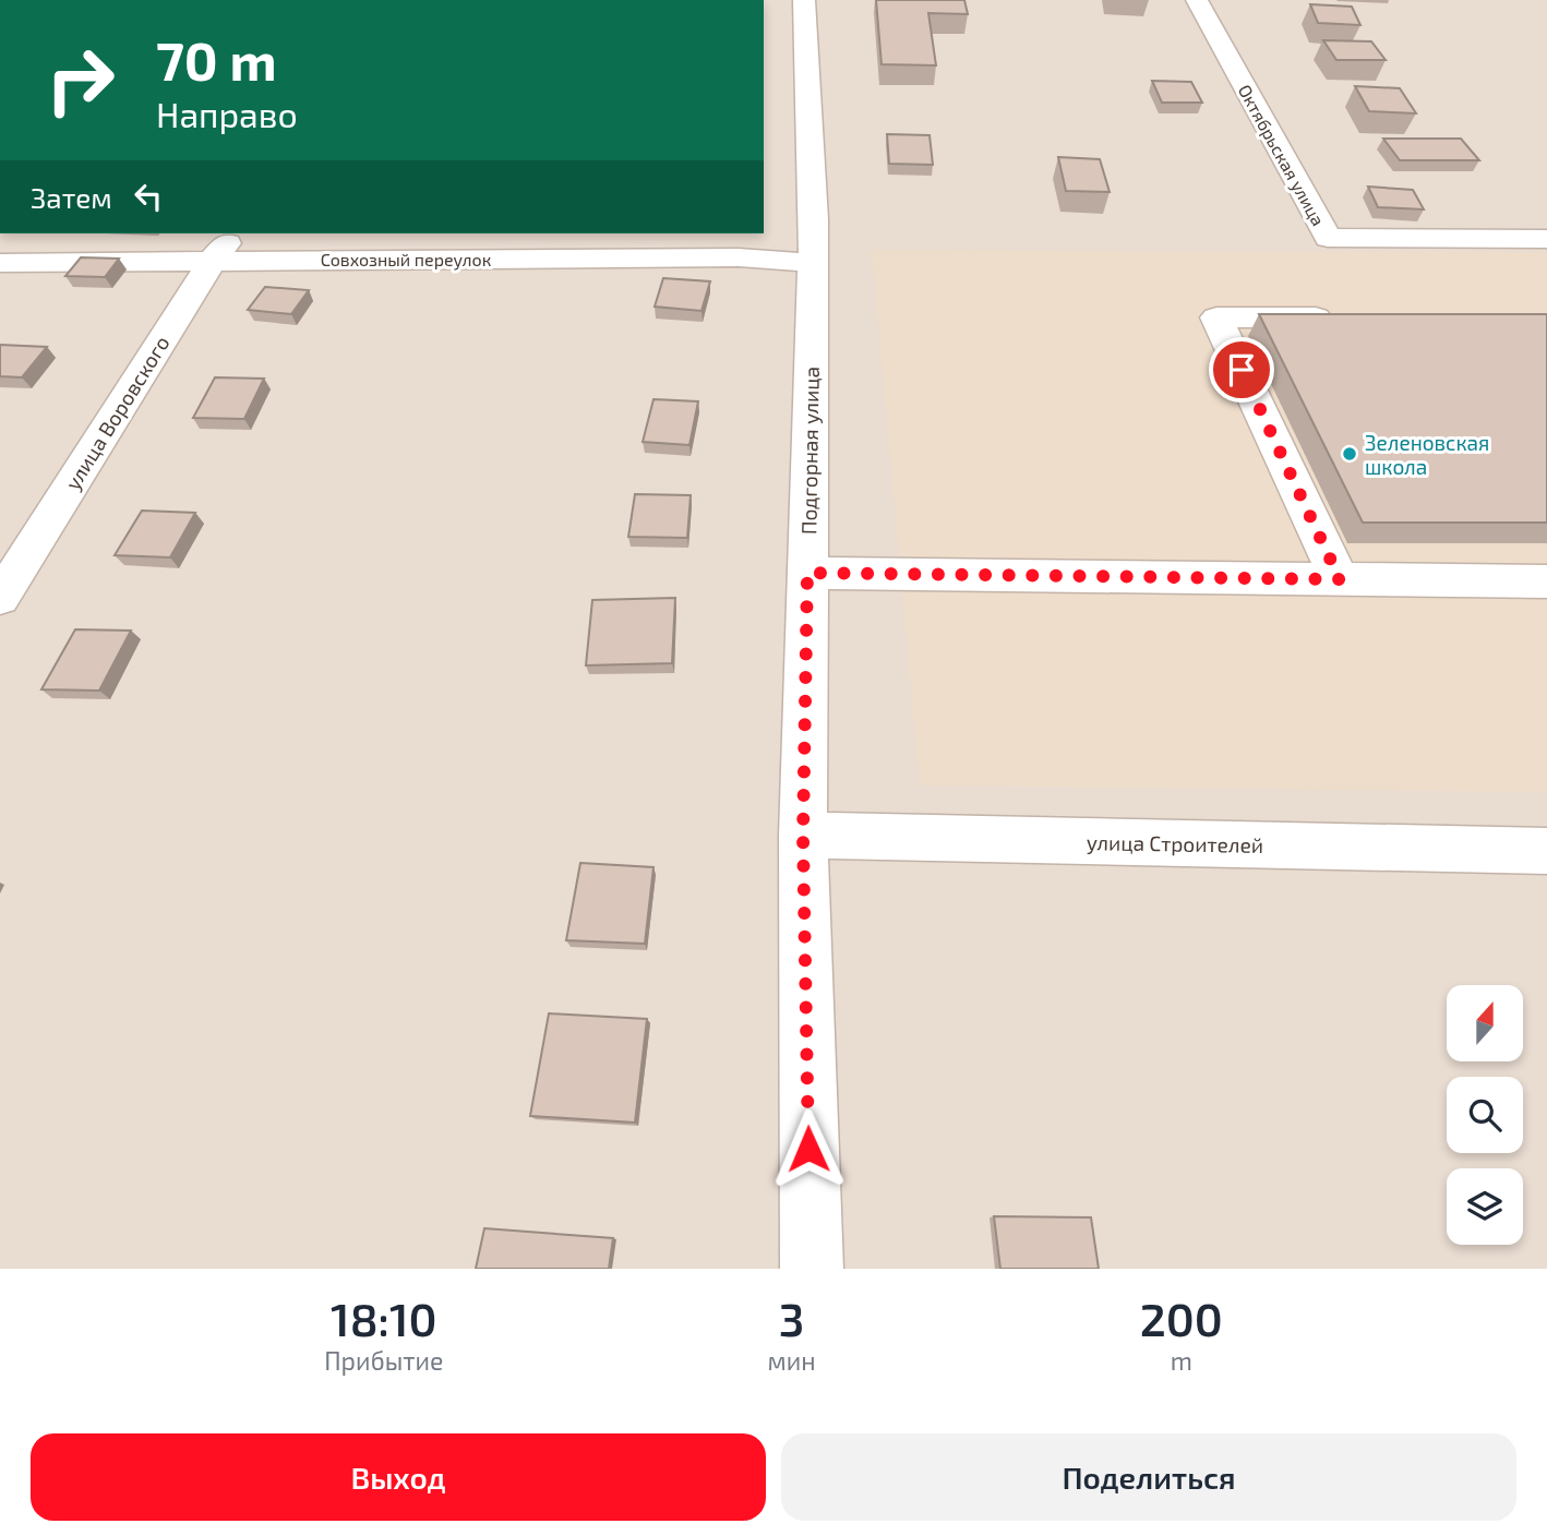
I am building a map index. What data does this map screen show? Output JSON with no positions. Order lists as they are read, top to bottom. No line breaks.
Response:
{"streets":{"street":["Октябрьская улица","Совхозный переулок","улица Воровского","Подгорная улица","улица Строителей"]},"crossings":[["Совхозный переулок","улица Воровского"],["Совхозный переулок","Подгорная улица"],["Подгорная улица","улица Строителей"]],"places":["Зеленовская школа"],"north":"top","page":{"turn":["70 m","Направо"],"then":"Затем","eta":["18:10","Прибытие","3","мин","200","m"],"buttons":["Выход","Поделиться"]}}
